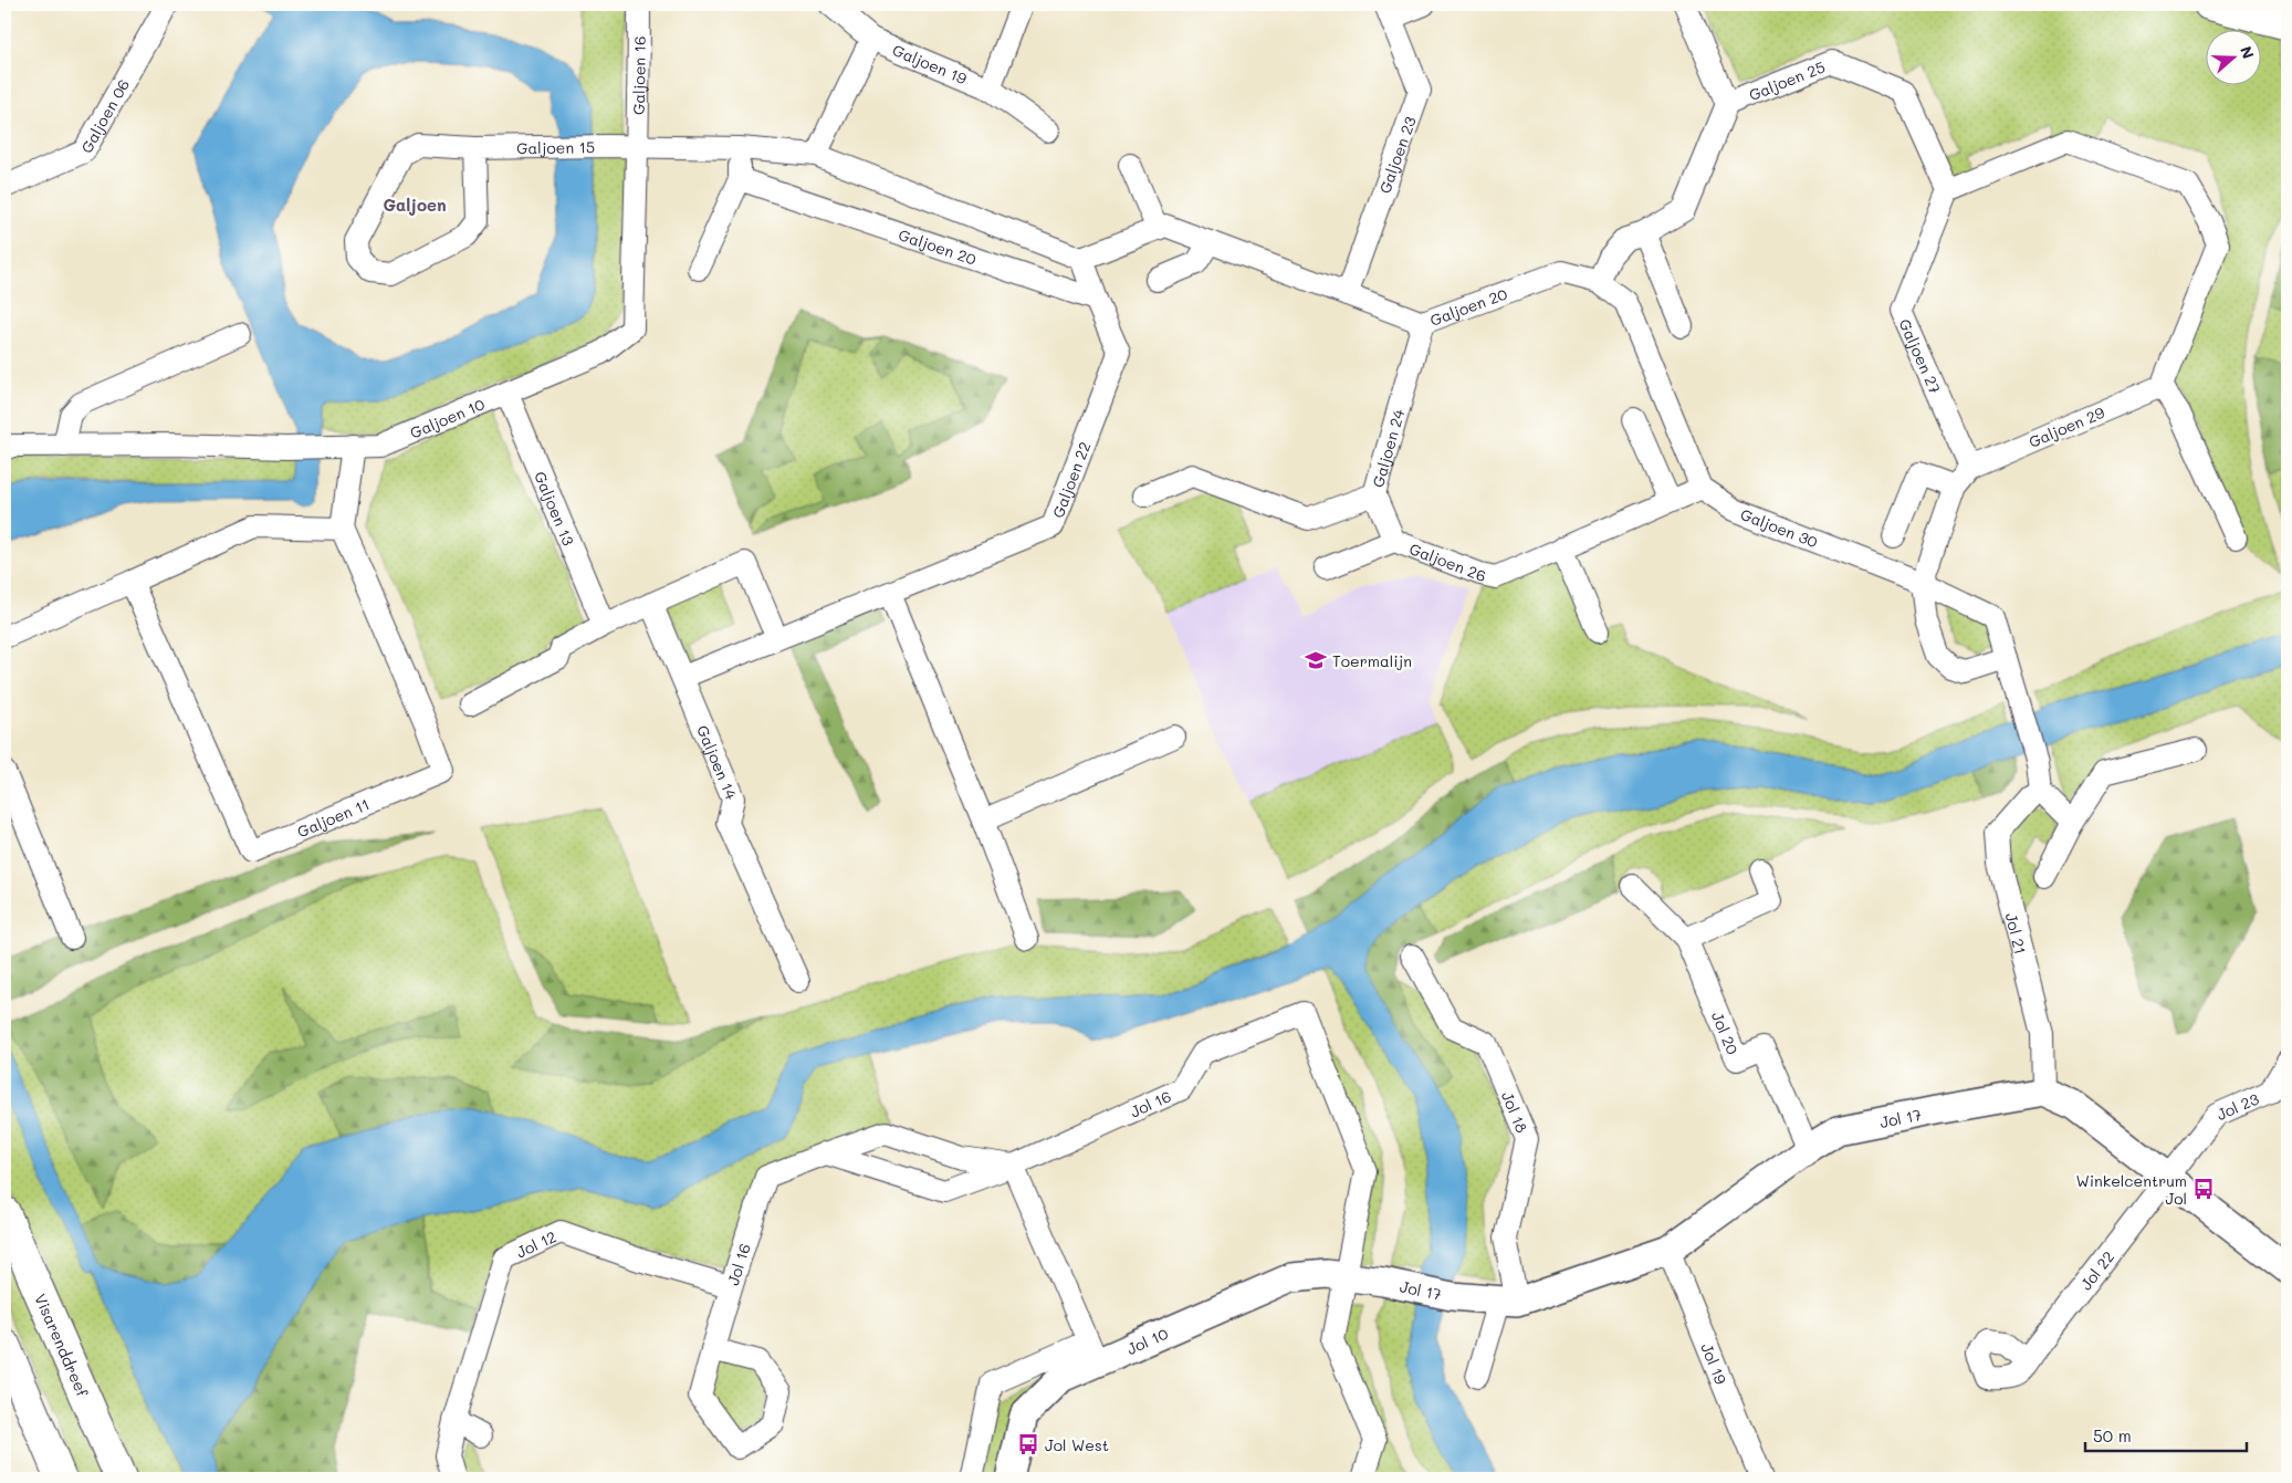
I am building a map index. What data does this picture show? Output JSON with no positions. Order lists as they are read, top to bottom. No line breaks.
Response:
{"streets":{"main road":["Visarenddreef"],"street":["Galjoen 19","Galjoen 16","Galjoen 25","Galjoen 06","Galjoen 15","Galjoen 23","Galjoen 20","Galjoen 27","Galjoen 10","Galjoen 29","Galjoen 24","Galjoen 22","Galjoen 13","Galjoen 30","Galjoen 26","Galjoen 14","Galjoen 11","Jol 21","Jol 20","Jol 16","Jol 23","Jol 18","Jol 17","Jol 12","Jol 22","Jol 10","Jol 19"]},"crossings":[["Galjoen 16","Galjoen 15"],["Galjoen 16","Galjoen 10"],["Galjoen 25","Galjoen 27"],["Galjoen 15","Galjoen 10"],["Galjoen 23","Galjoen 20"],["Galjoen 20","Galjoen 24"],["Galjoen 20","Galjoen 22"],["Galjoen 27","Galjoen 29"],["Galjoen 10","Galjoen 13"],["Galjoen 24","Galjoen 26"],["Galjoen 22","Galjoen 14"],["Galjoen 30","Galjoen 26"],["Galjoen 30","Jol 21"],["Jol 21","Jol 17"],["Jol 20","Jol 17"],["Jol 16","Jol 17"],["Jol 16","Jol 12"],["Jol 16","Jol 10"],["Jol 23","Jol 22"],["Jol 18","Jol 17"],["Jol 17","Jol 10"],["Jol 17","Jol 19"]],"districts":["Galjoen"],"places":{"school or university":["Toermalijn"],"bus stop":["Winkelcentrum Jol","Jol West"]},"scale_bar":"50 m","north":"right"}
